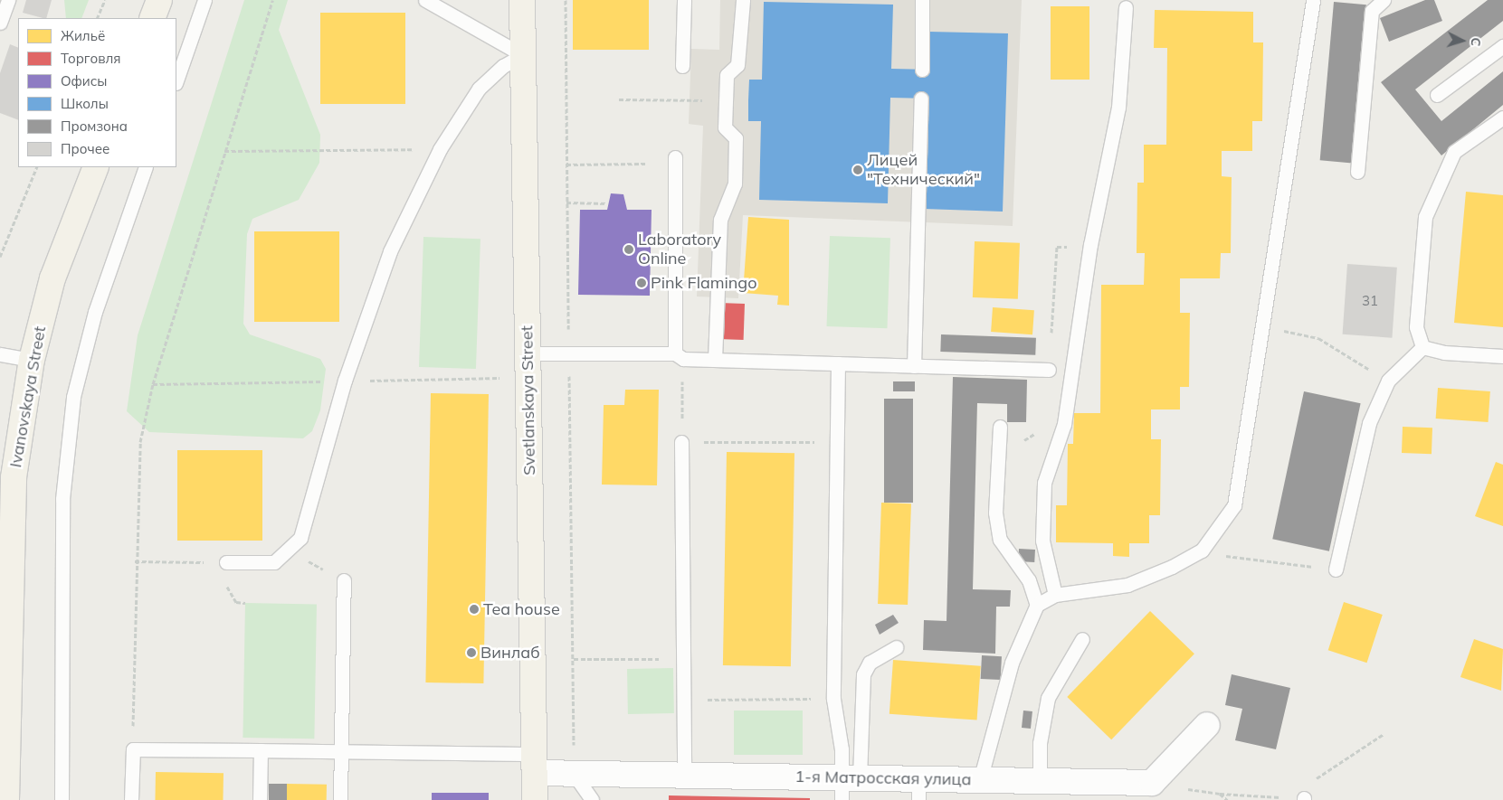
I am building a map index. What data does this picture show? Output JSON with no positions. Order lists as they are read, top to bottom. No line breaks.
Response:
{"streets":{"main road":["Ivanovskaya Street","Svetlanskaya Street"],"street":["1-я Матросская улица"]},"crossings":[["Svetlanskaya Street","1-я Матросская улица"]],"places":["Лицей \"Технический\"","Laboratory Online","Pink Flamingo","Tea house","Винлаб"],"house_numbers":["31"],"legend":["Жильё","Торговля","Офисы","Школы","Промзона","Прочее"],"north":"right"}
